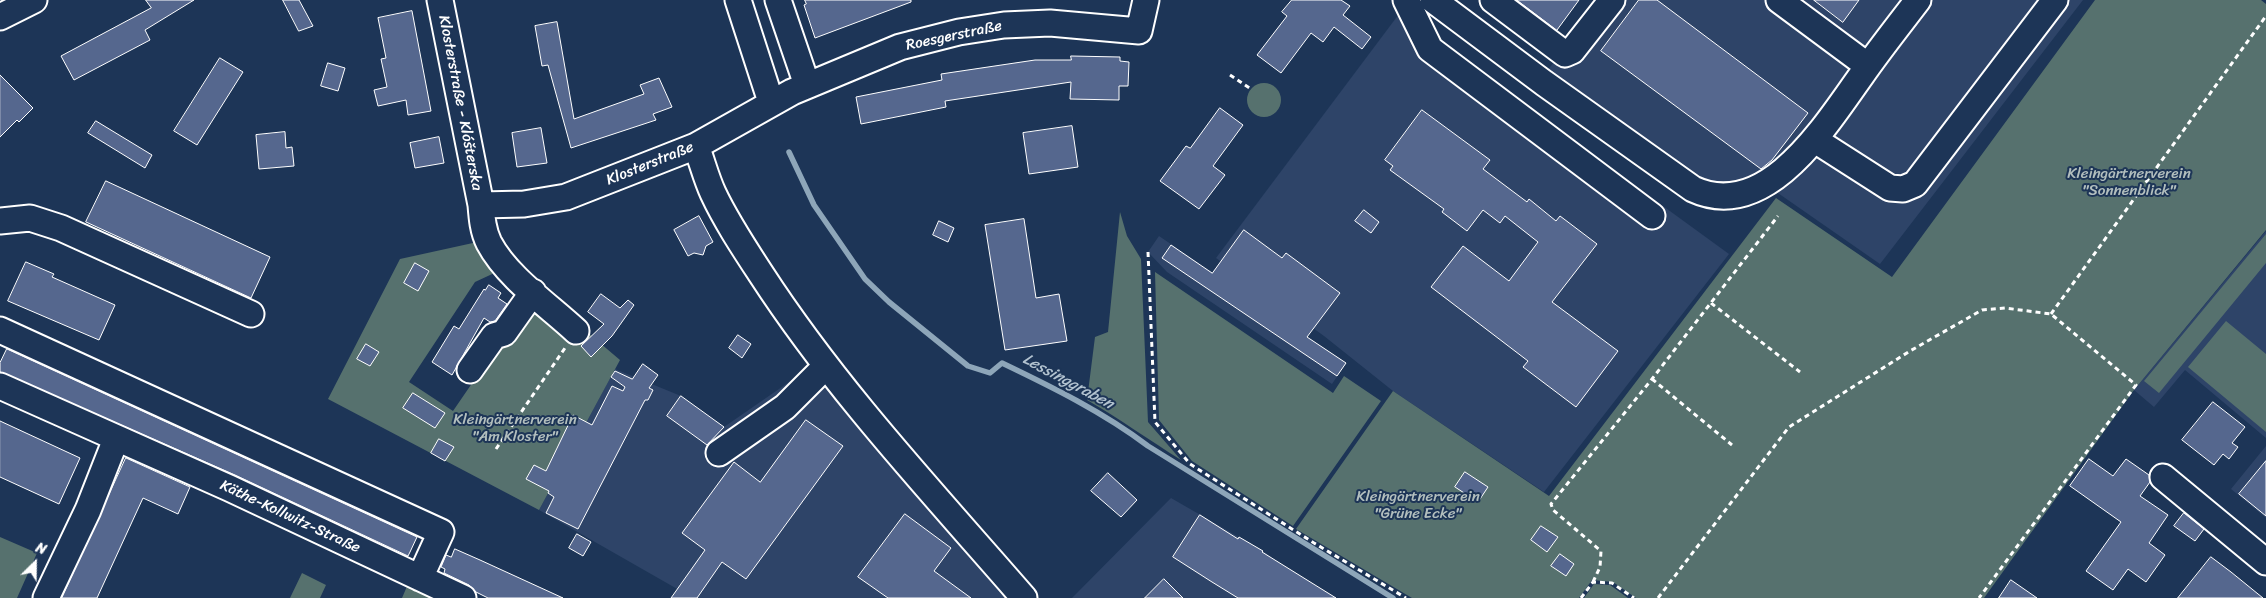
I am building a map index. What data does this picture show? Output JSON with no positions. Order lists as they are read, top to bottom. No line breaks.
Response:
{"streets":{"street":["Roesgerstraße","Klosterstraße - Klóšterska","Klosterstraße","Käthe-Kollwitz-Straße"]},"crossings":[["Roesgerstraße","Klosterstraße"],["Klosterstraße - Klóšterska","Klosterstraße"]],"water":["Lessinggraben"],"parks":["Kleingärtnerverein \"Sonnenblick\"","Kleingärtnerverein \"Am Kloster\"","Kleingärtnerverein \"Grüne Ecke\""],"north":"top right"}
